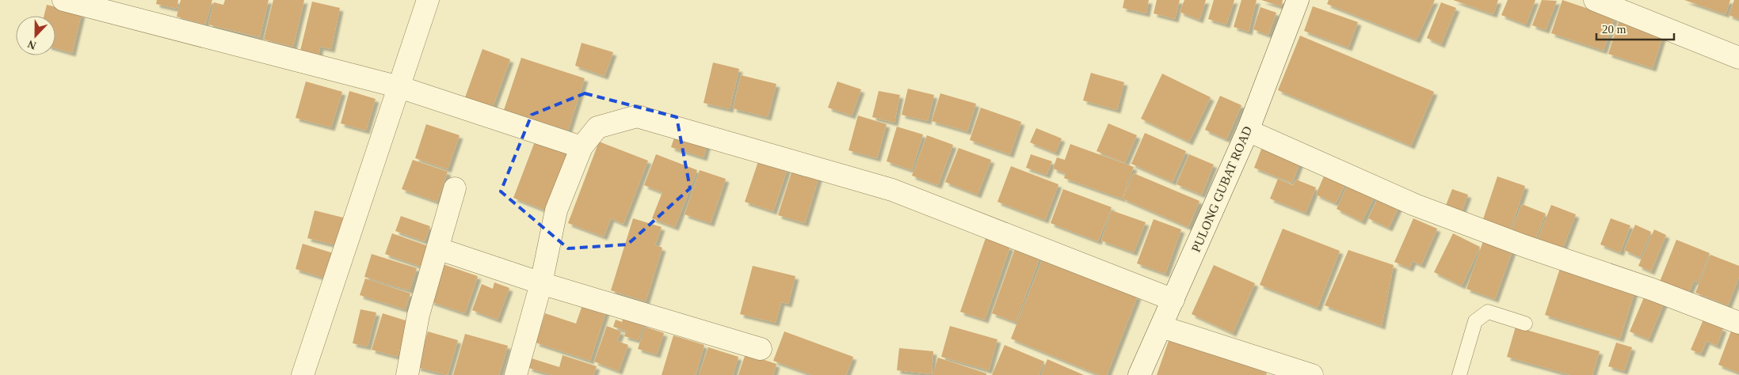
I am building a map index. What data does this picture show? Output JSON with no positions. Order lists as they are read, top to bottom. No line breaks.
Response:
{"streets":{"street":["PULONG GUBAT ROAD"]},"scale_bar":"20 m","north":"bottom"}
